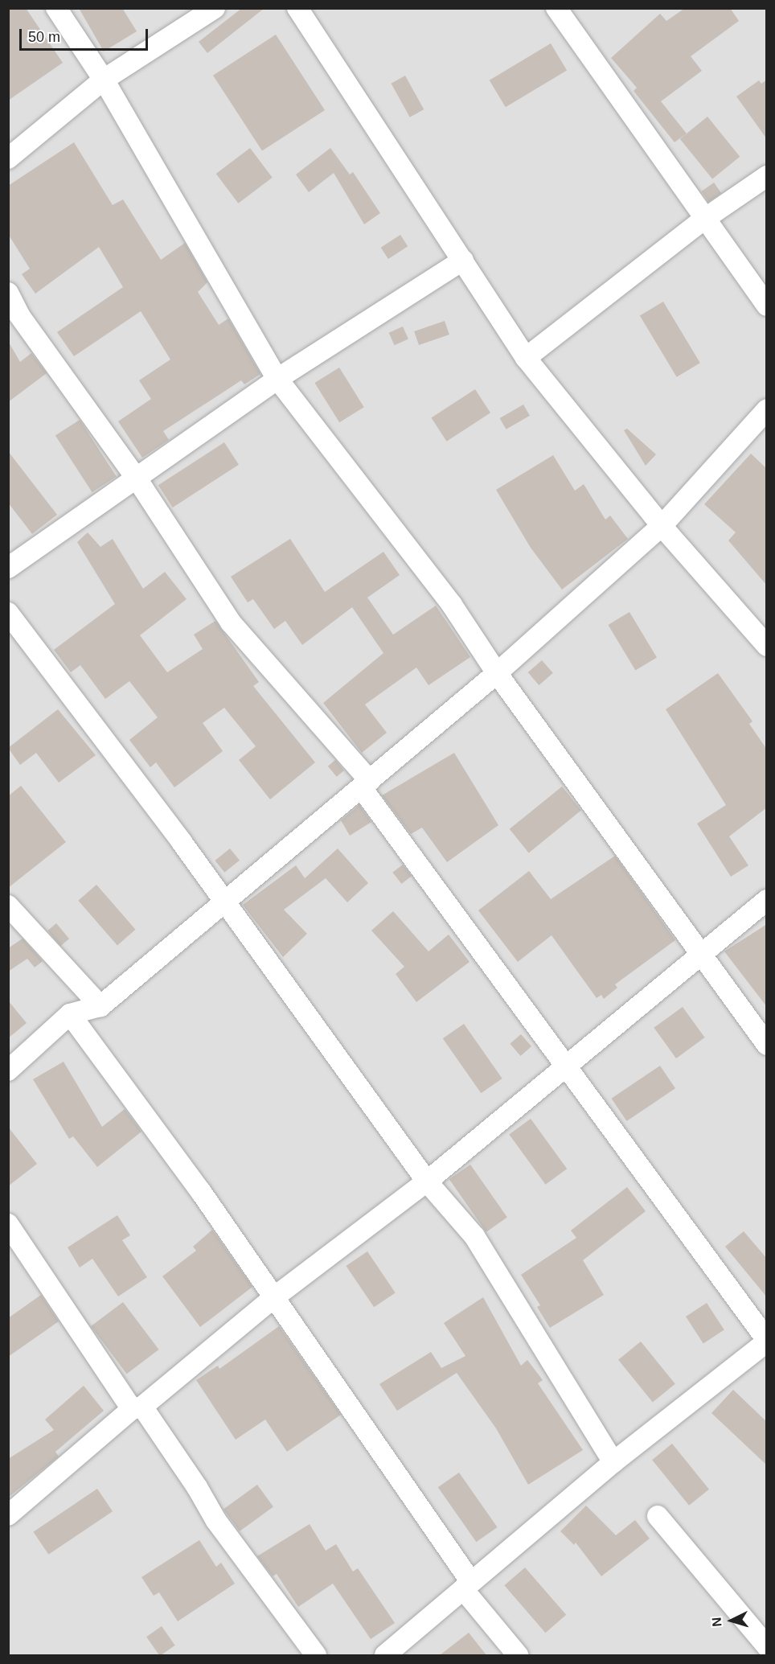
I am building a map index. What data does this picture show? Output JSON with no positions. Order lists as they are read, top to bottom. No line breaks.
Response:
{"scale_bar":"50 m","north":"left"}
